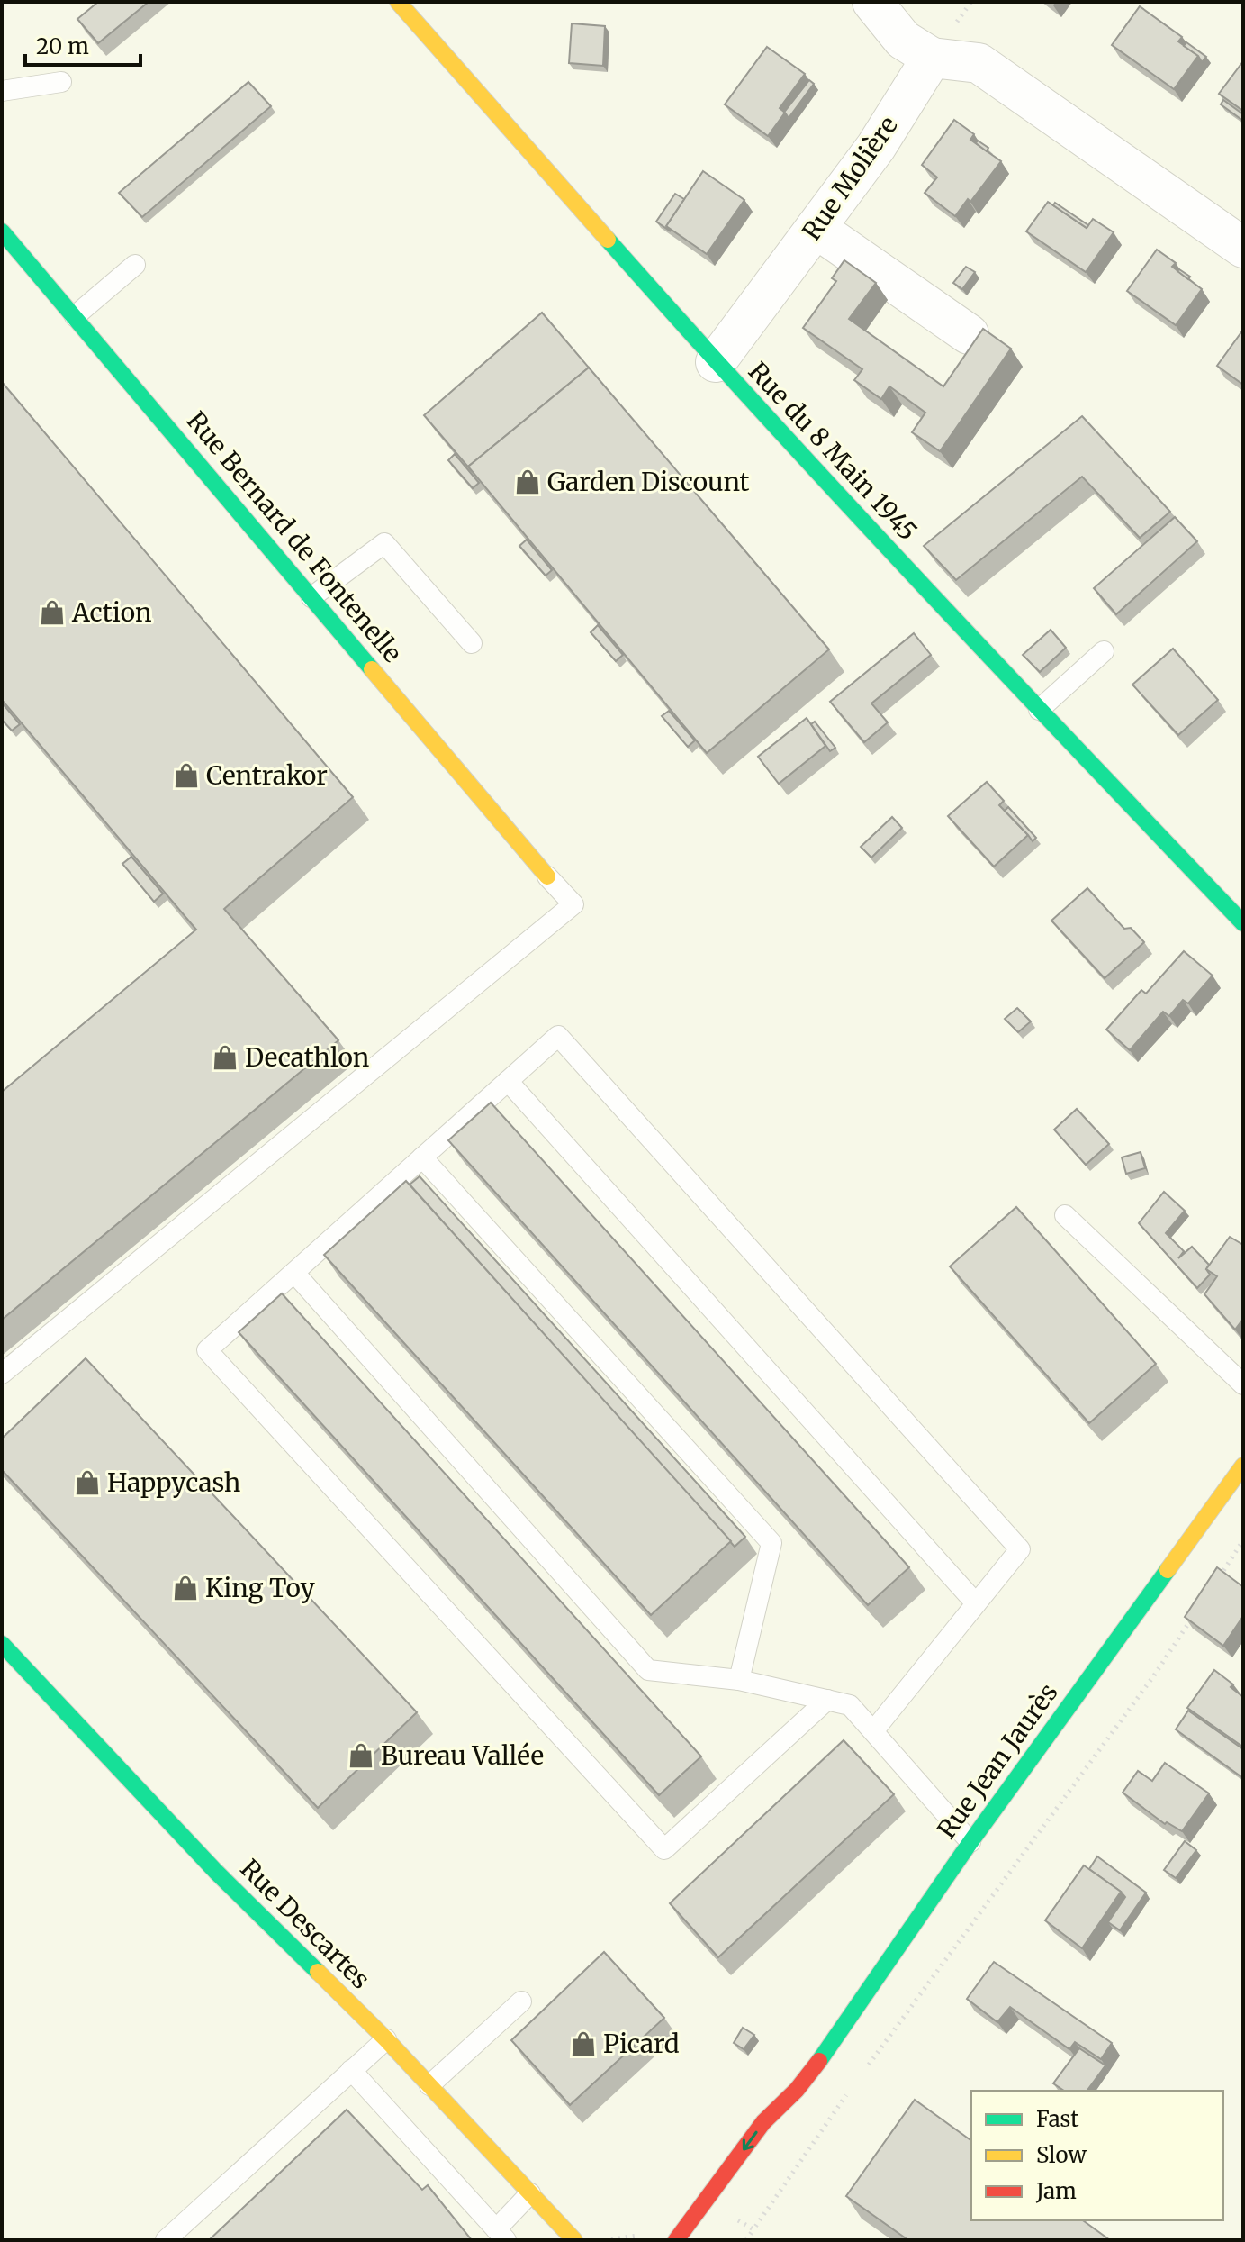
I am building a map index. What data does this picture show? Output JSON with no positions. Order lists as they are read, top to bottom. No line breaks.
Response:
{"streets":{"main road":["Rue du 8 Main 1945","Rue Bernard de Fontenelle","Rue Jean Jaurès","Rue Descartes"],"street":["Rue Molière"]},"crossings":[["Rue Molière","Rue du 8 Main 1945"]],"places":{"shop":["Garden Discount","Action","Centrakor","Decathlon","Happycash","King Toy","Bureau Vallée","Picard"]},"legend":["Fast","Slow","Jam"],"scale_bar":"20 m"}
